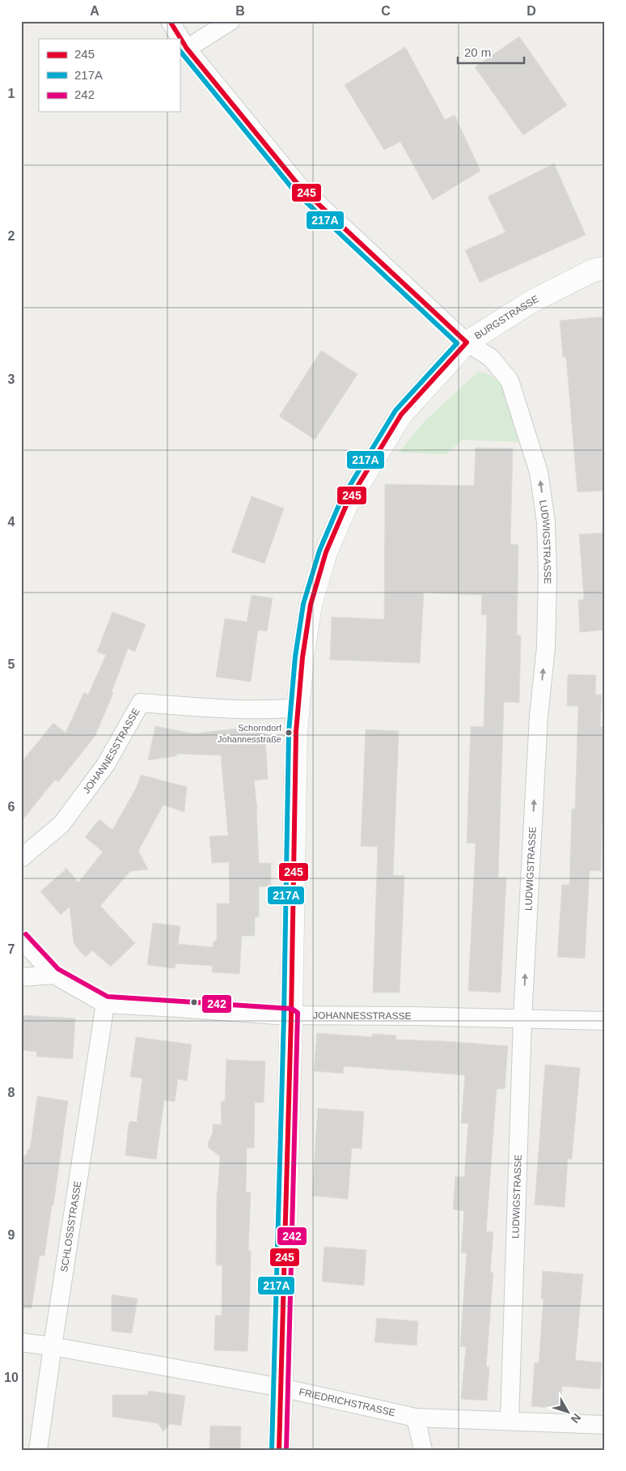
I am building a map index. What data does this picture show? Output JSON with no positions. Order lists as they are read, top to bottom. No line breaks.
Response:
{"streets":{"street":["BURGSTRASSE","LUDWIGSTRASSE","JOHANNESSTRASSE","SCHLOSSSTRASSE","FRIEDRICHSTRASSE"]},"crossings":[["BURGSTRASSE","LUDWIGSTRASSE"],["BURGSTRASSE","JOHANNESSTRASSE"],["BURGSTRASSE","FRIEDRICHSTRASSE"],["LUDWIGSTRASSE","JOHANNESSTRASSE"],["LUDWIGSTRASSE","FRIEDRICHSTRASSE"],["JOHANNESSTRASSE","SCHLOSSSTRASSE"],["SCHLOSSSTRASSE","FRIEDRICHSTRASSE"]],"one_way":["LUDWIGSTRASSE"],"places":["Schorndorf Johannesstraße"],"lines":["transit line 245","transit line 217A","transit line 242"],"legend":["245","217A","242"],"scale_bar":"20 m","north":"bottom right","grid":{"columns":["A","B","C","D"],"rows":["1","2","3","4","5","6","7","8","9","10"]}}
